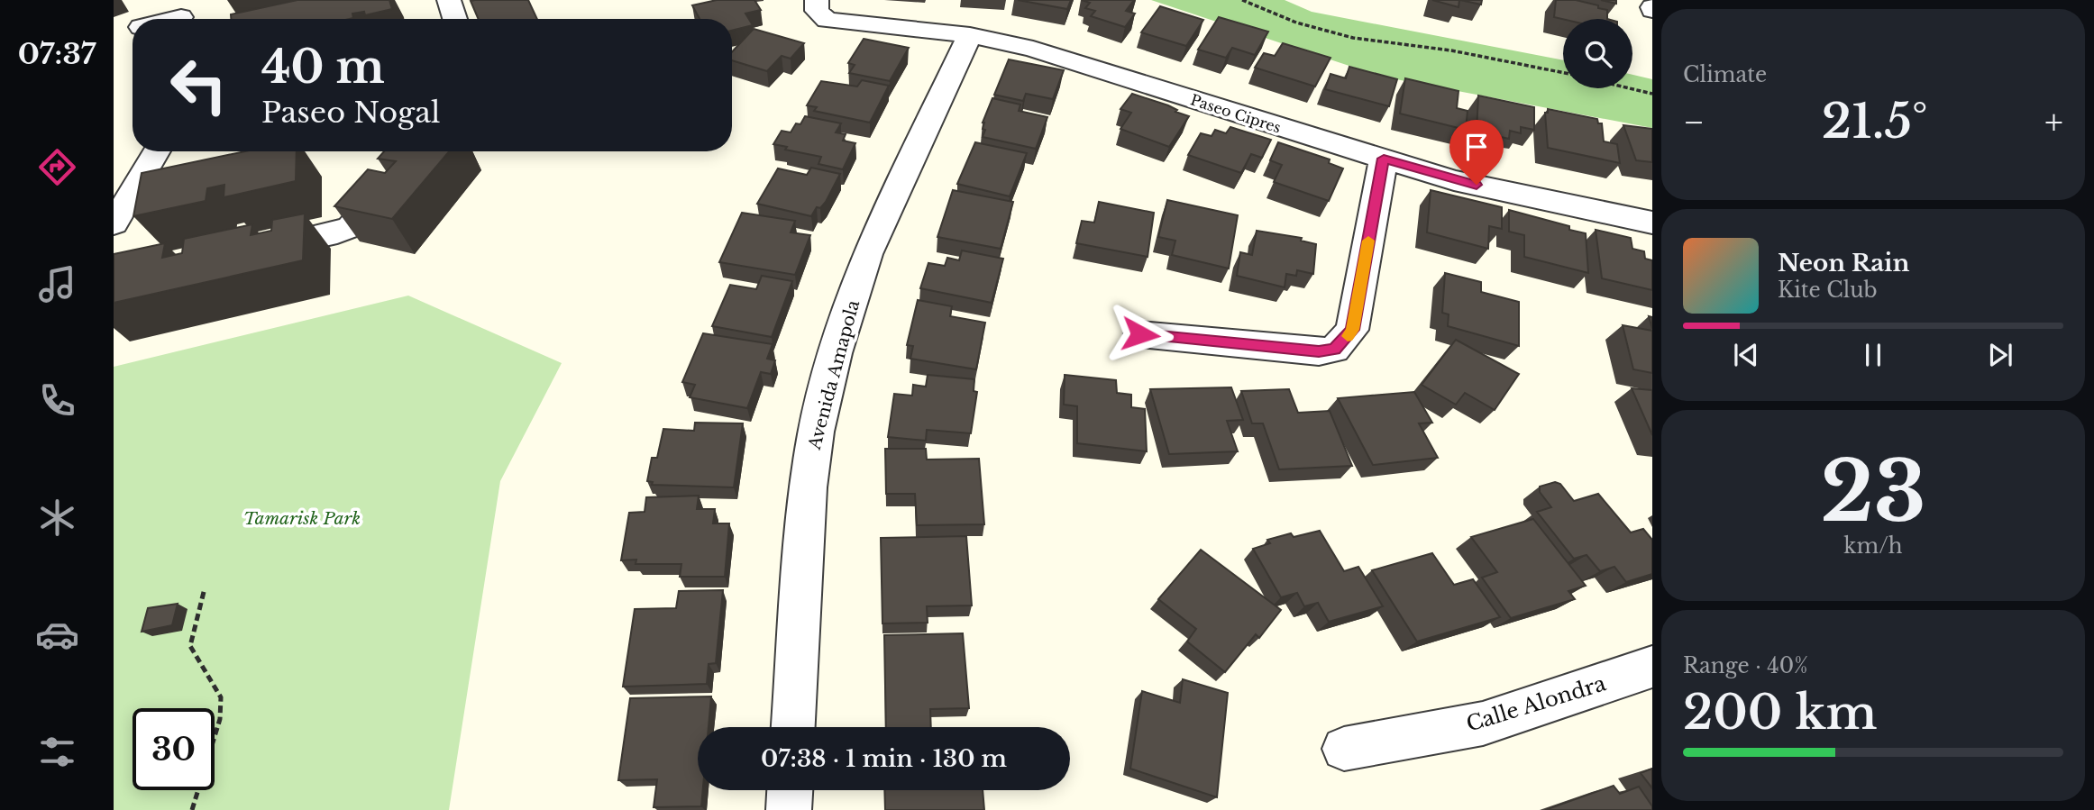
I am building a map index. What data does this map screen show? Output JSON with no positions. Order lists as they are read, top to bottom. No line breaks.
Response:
{"streets":{"street":["Paseo Cipres","Avenida Amapola","Calle Alondra"]},"crossings":[["Paseo Cipres","Avenida Amapola"]],"parks":["Tamarisk Park"],"page":{"tabs":"07:37","tile":["Climate",["23","km/h"],["Range · 40%","200 km"]],"turn":["40 m","Paseo Nogal"],"heat":["−","21.5°","+"],"song":["Neon Rain","Kite Club"],"limit":"30","trip":"07:38 · 1 min · 130 m"}}
